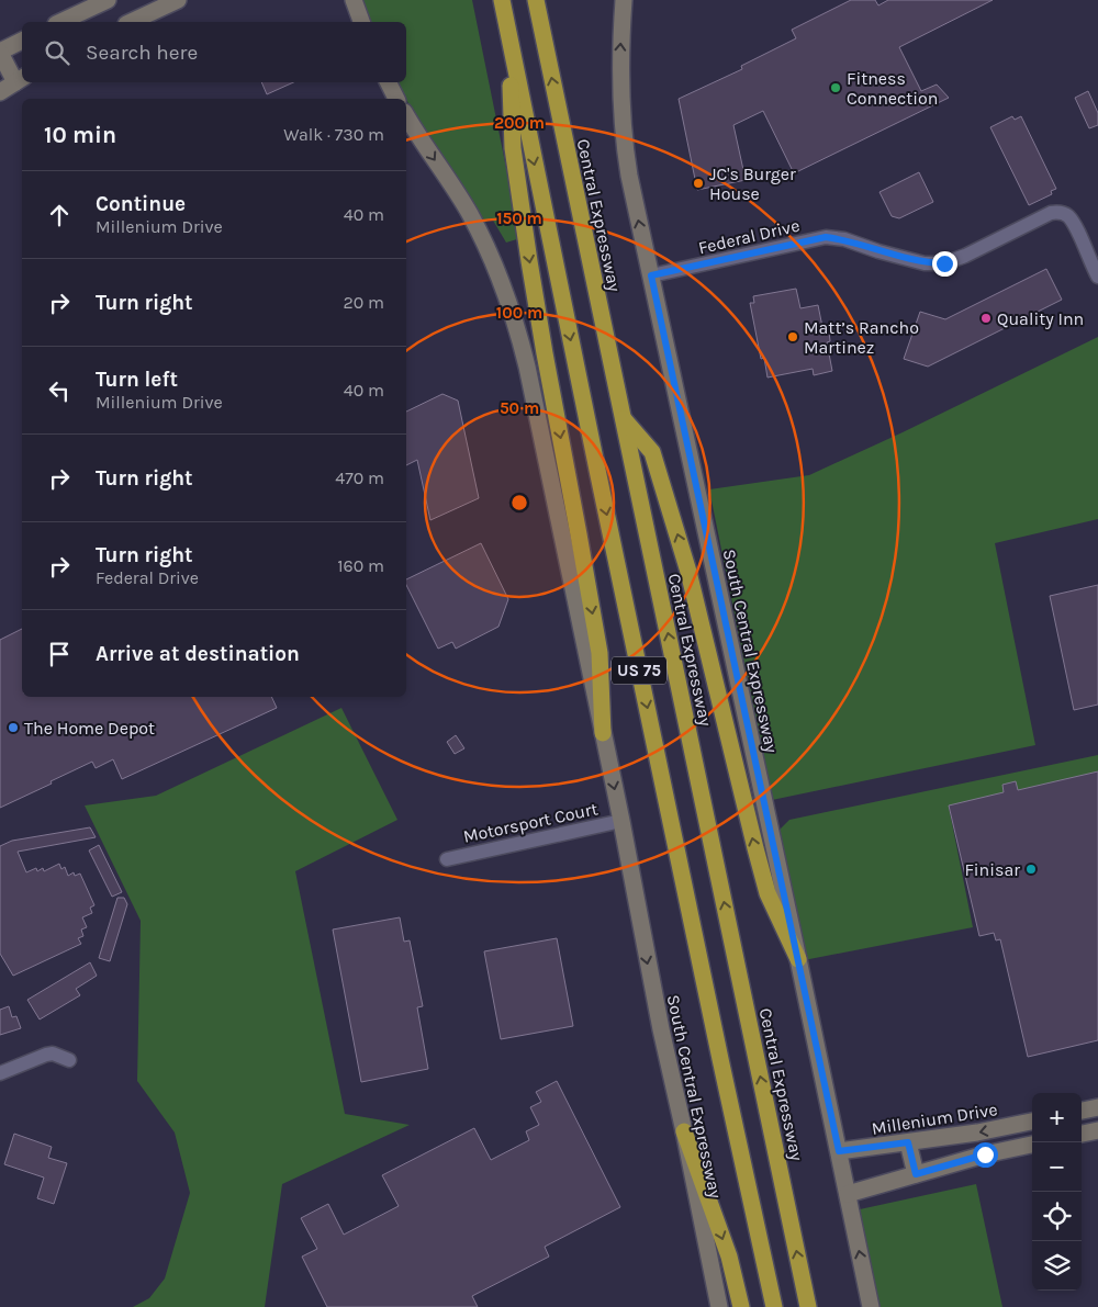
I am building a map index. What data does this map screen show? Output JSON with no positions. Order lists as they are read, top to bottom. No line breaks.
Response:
{"streets":{"highway":["Central Expressway","US 75"],"main road":["South Central Expressway","Millenium Drive"],"street":["Federal Drive","Motorsport Court"]},"crossings":[["Federal Drive","South Central Expressway"],["South Central Expressway","Motorsport Court"],["South Central Expressway","Millenium Drive"]],"places":["Fitness Connection","JC's Burger House","Quality Inn","Matt’s Rancho Martinez","The Home Depot","Finisar"],"page":{"search":"Search here","heading":["10 min","Walk · 730 m"],"list":[["Continue","Millenium Drive","40 m"],["Turn right","20 m"],["Turn left","Millenium Drive","40 m"],["Turn right","470 m"],["Turn right","Federal Drive","160 m"],"Arrive at destination"],"map_buttons":["+","−"]},"rings":["200 m","150 m","100 m","50 m"]}
